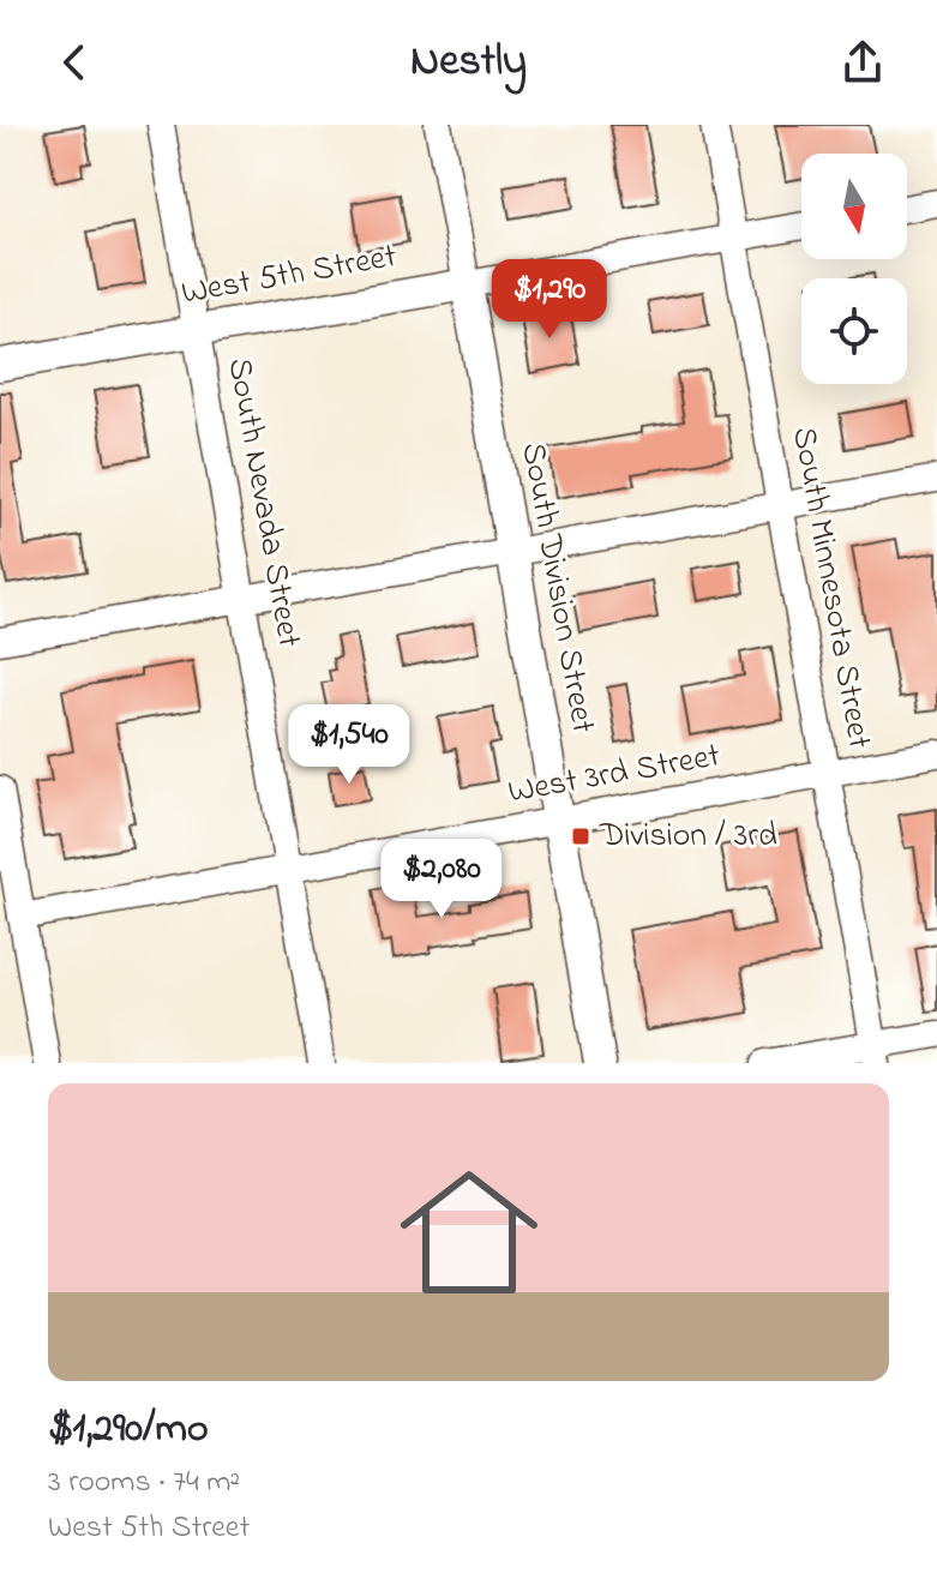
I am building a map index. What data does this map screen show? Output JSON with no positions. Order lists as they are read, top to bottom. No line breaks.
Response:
{"streets":{"street":["West 5th Street","South Nevada Street","South Division Street","South Minnesota Street","West 3rd Street"]},"crossings":[["West 5th Street","South Nevada Street"],["West 5th Street","South Division Street"],["West 5th Street","South Minnesota Street"],["South Nevada Street","West 3rd Street"],["South Division Street","West 3rd Street"],["South Minnesota Street","West 3rd Street"]],"places":{"transit":["Division / 3rd"]},"north":"bottom","page":{"header":"Nestly","price":["$1,290","$1,540","$2,080"],"list":[{"name":"$1,290/mo","note":"3 rooms · 74 m² · West 5th Street"}]}}
